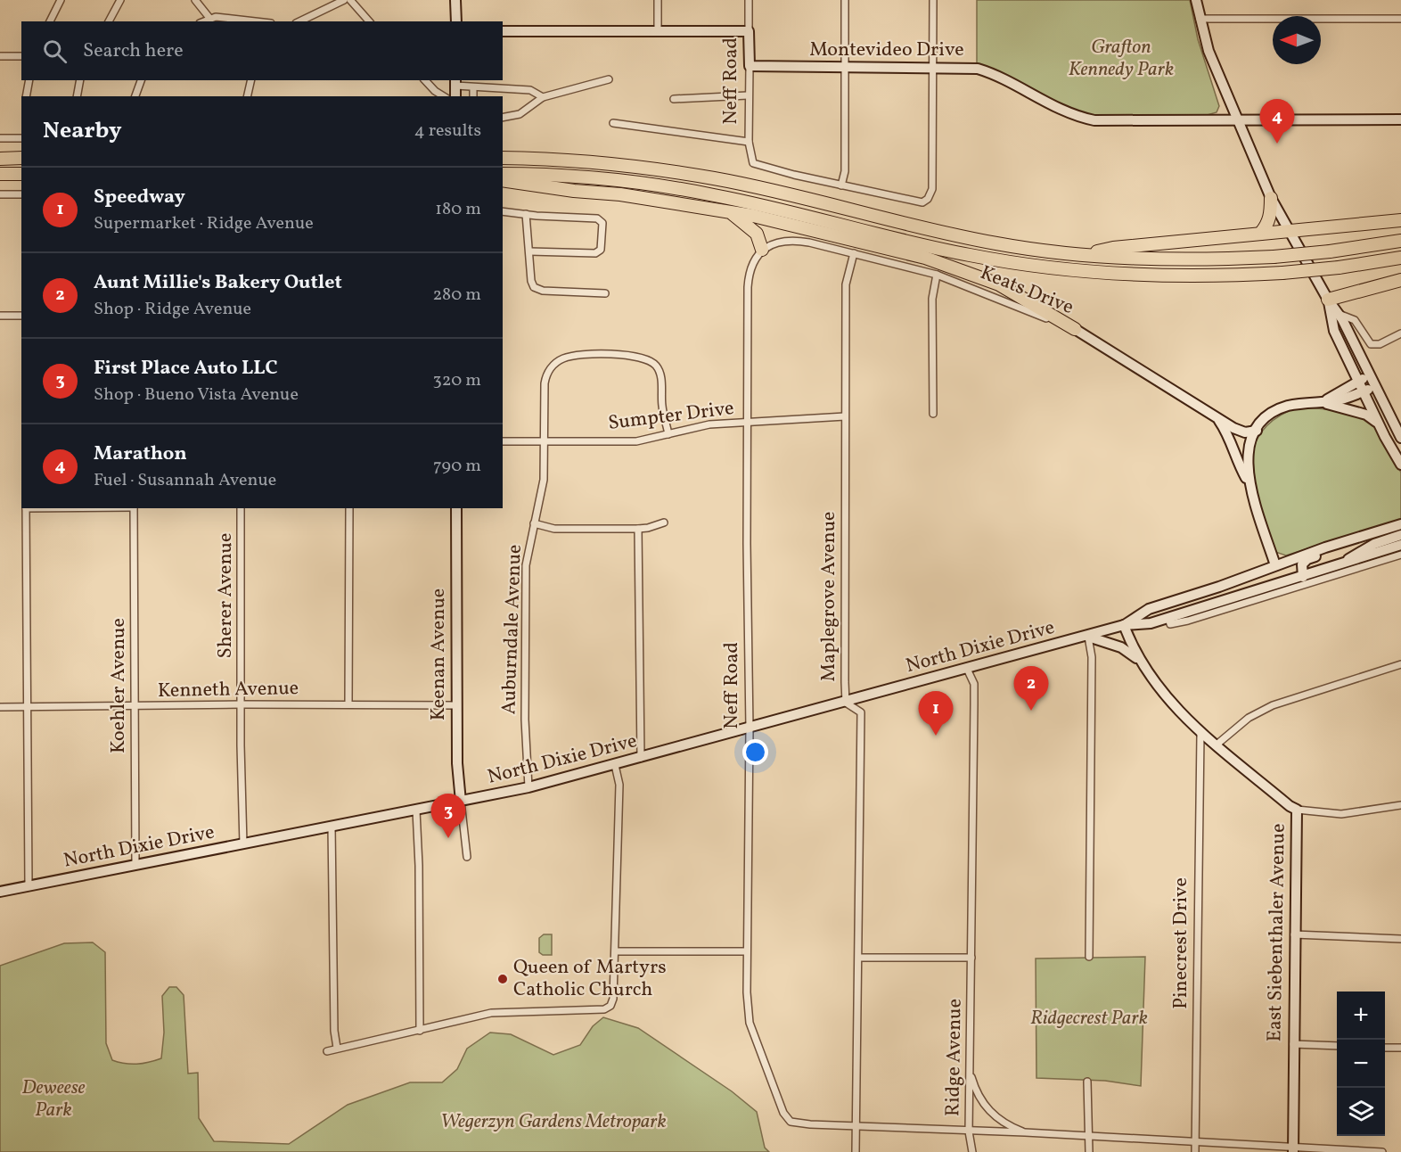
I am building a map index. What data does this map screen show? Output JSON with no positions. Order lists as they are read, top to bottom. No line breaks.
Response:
{"streets":{"main road":["Montevideo Drive","Neff Road","Keats Drive","North Dixie Drive","Keenan Avenue","East Siebenthaler Avenue"],"street":["Sumpter Drive","Sherer Avenue","Maplegrove Avenue","Auburndale Avenue","Koehler Avenue","Kenneth Avenue","Pinecrest Drive","Ridge Avenue"]},"crossings":[["Montevideo Drive","Neff Road"],["Neff Road","Keats Drive"],["Neff Road","Sumpter Drive"],["Neff Road","Maplegrove Avenue"],["Neff Road","North Dixie Drive"],["Keats Drive","Maplegrove Avenue"],["Sumpter Drive","Maplegrove Avenue"],["Sumpter Drive","Auburndale Avenue"],["Sherer Avenue","North Dixie Drive"],["Sherer Avenue","Kenneth Avenue"],["Maplegrove Avenue","North Dixie Drive"],["Auburndale Avenue","North Dixie Drive"],["North Dixie Drive","Keenan Avenue"],["North Dixie Drive","Koehler Avenue"],["North Dixie Drive","East Siebenthaler Avenue"],["North Dixie Drive","Ridge Avenue"],["Keenan Avenue","Kenneth Avenue"],["Koehler Avenue","Kenneth Avenue"],["East Siebenthaler Avenue","Pinecrest Drive"],["East Siebenthaler Avenue","Ridge Avenue"],["Pinecrest Drive","Ridge Avenue"]],"parks":["Grafton Kennedy Park","Ridgecrest Park","Deweese Park","Wegerzyn Gardens Metropark"],"places":["Queen of Martyrs Catholic Church"],"north":"left","page":{"search":"Search here","heading":["Nearby","4 results"],"pins":["4","2","1","3"],"list":[{"mark":"1","name":"Speedway","note":"Supermarket · Ridge Avenue","value":"180 m"},{"mark":"2","name":"Aunt Millie's Bakery Outlet","note":"Shop · Ridge Avenue","value":"280 m"},{"mark":"3","name":"First Place Auto LLC","note":"Shop · Bueno Vista Avenue","value":"320 m"},{"mark":"4","name":"Marathon","note":"Fuel · Susannah Avenue","value":"790 m"}],"map_buttons":["+","−"]}}
